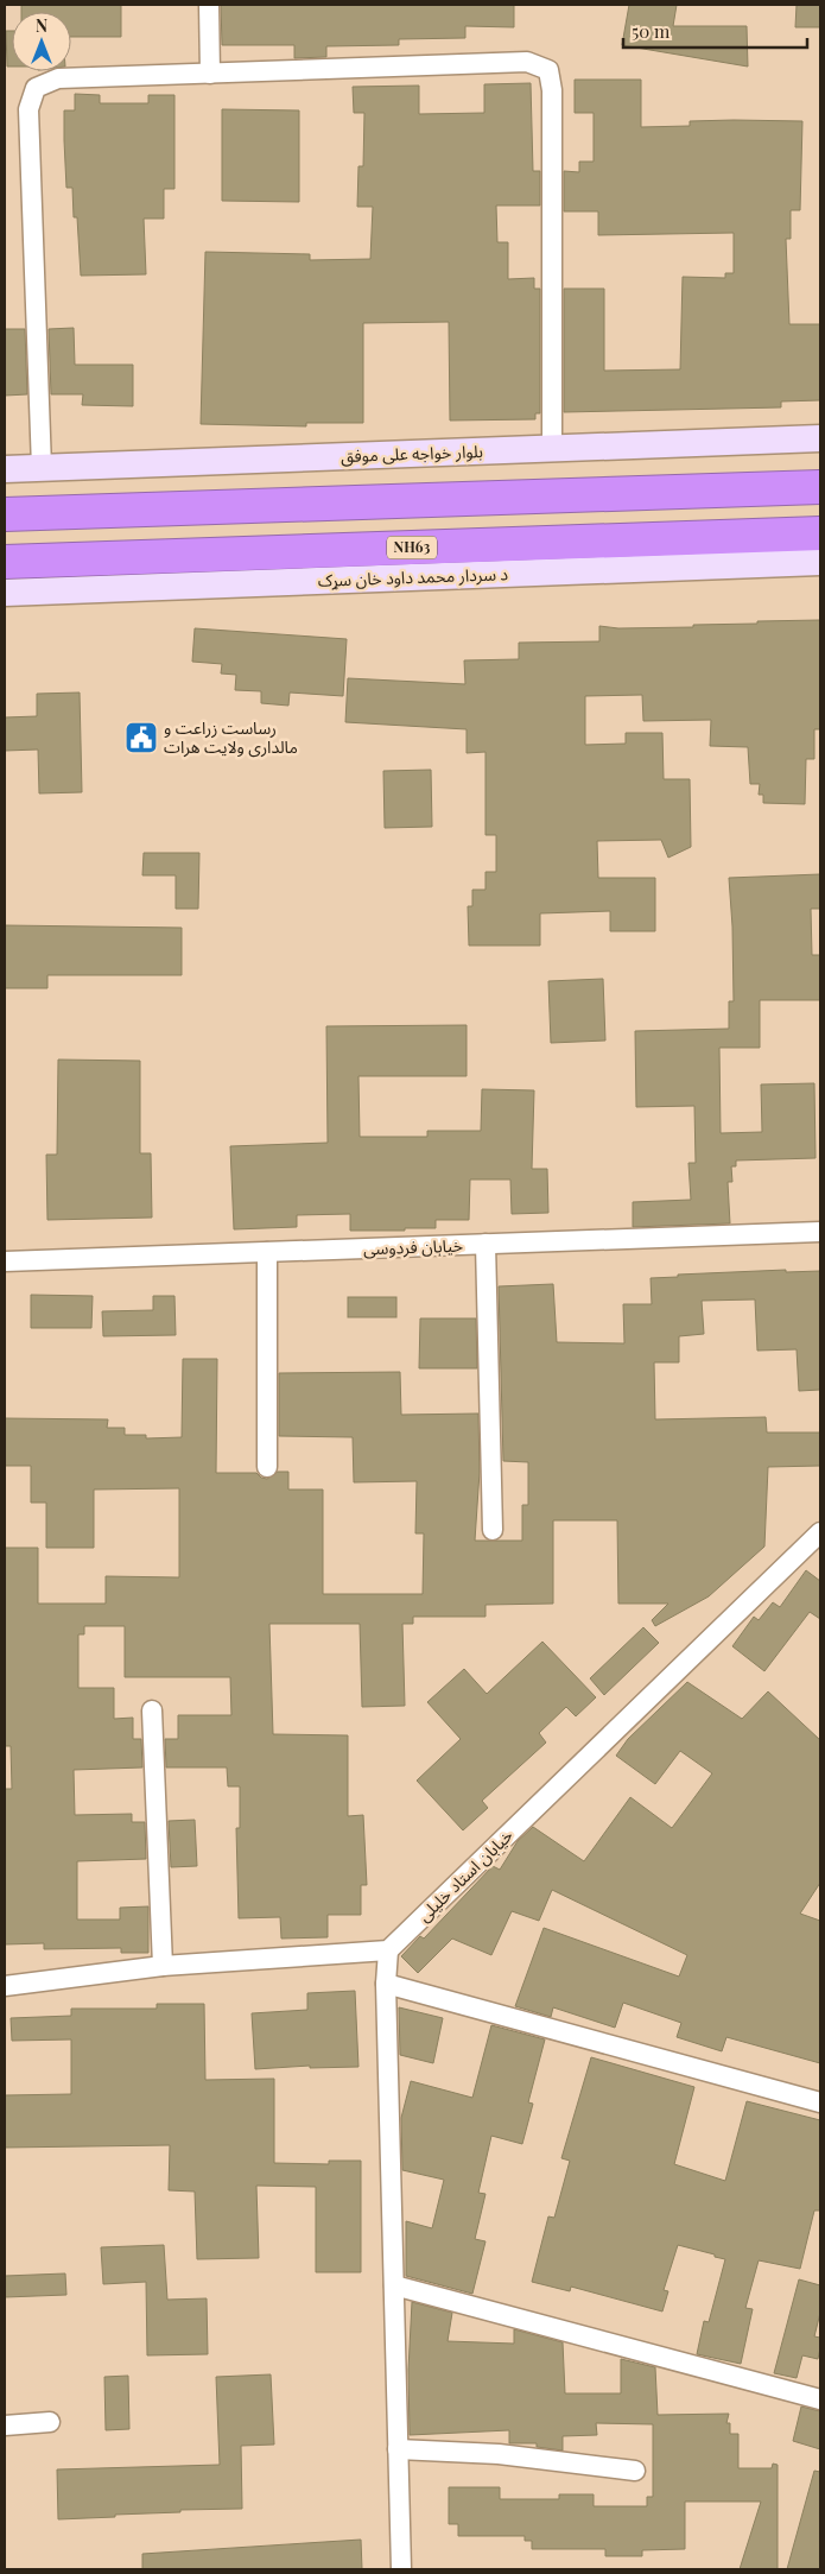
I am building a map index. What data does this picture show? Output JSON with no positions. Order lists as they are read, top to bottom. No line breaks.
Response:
{"streets":{"highway":["NH63","د سردار محمد داود خان سړک"],"street":["بلوار خواجه علی موفق","خیابان فردوسی","خیابان استاد خلیلی"]},"places":{"public building":["رساست زراعت و مالداری ولایت هرات"]},"scale_bar":"50 m","north":"top"}
